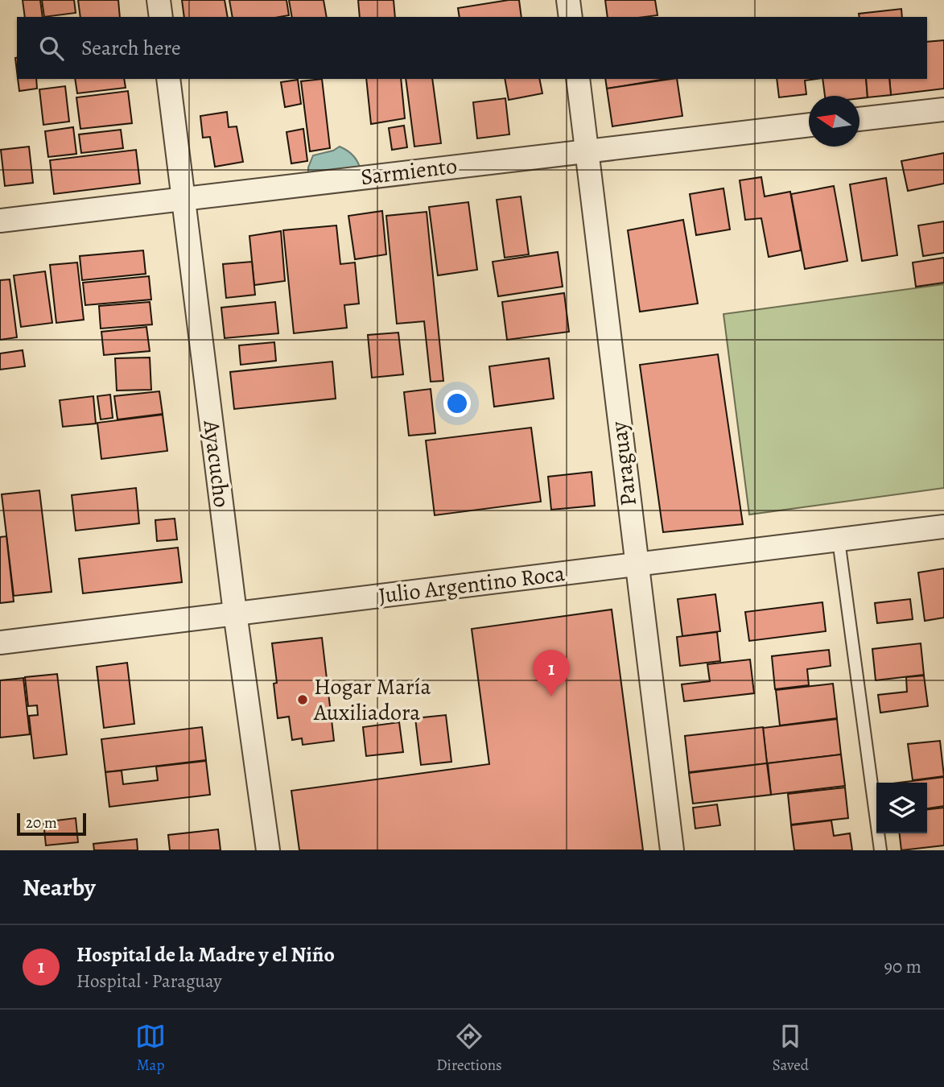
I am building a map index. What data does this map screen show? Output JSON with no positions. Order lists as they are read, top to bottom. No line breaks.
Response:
{"streets":{"street":["Sarmiento","Ayacucho","Paraguay","Julio Argentino Roca"]},"crossings":[["Sarmiento","Ayacucho"],["Sarmiento","Paraguay"],["Ayacucho","Julio Argentino Roca"],["Paraguay","Julio Argentino Roca"]],"places":["Hogar María Auxiliadora"],"scale_bar":"20 m","north":"left","page":{"search":"Search here","pins":"1","scale":"20 m","heading":"Nearby","list":[{"mark":"1","name":"Hospital de la Madre y el Niño","note":"Hospital · Paraguay","value":"90 m"}],"nav":["Map","Directions","Saved"]}}
